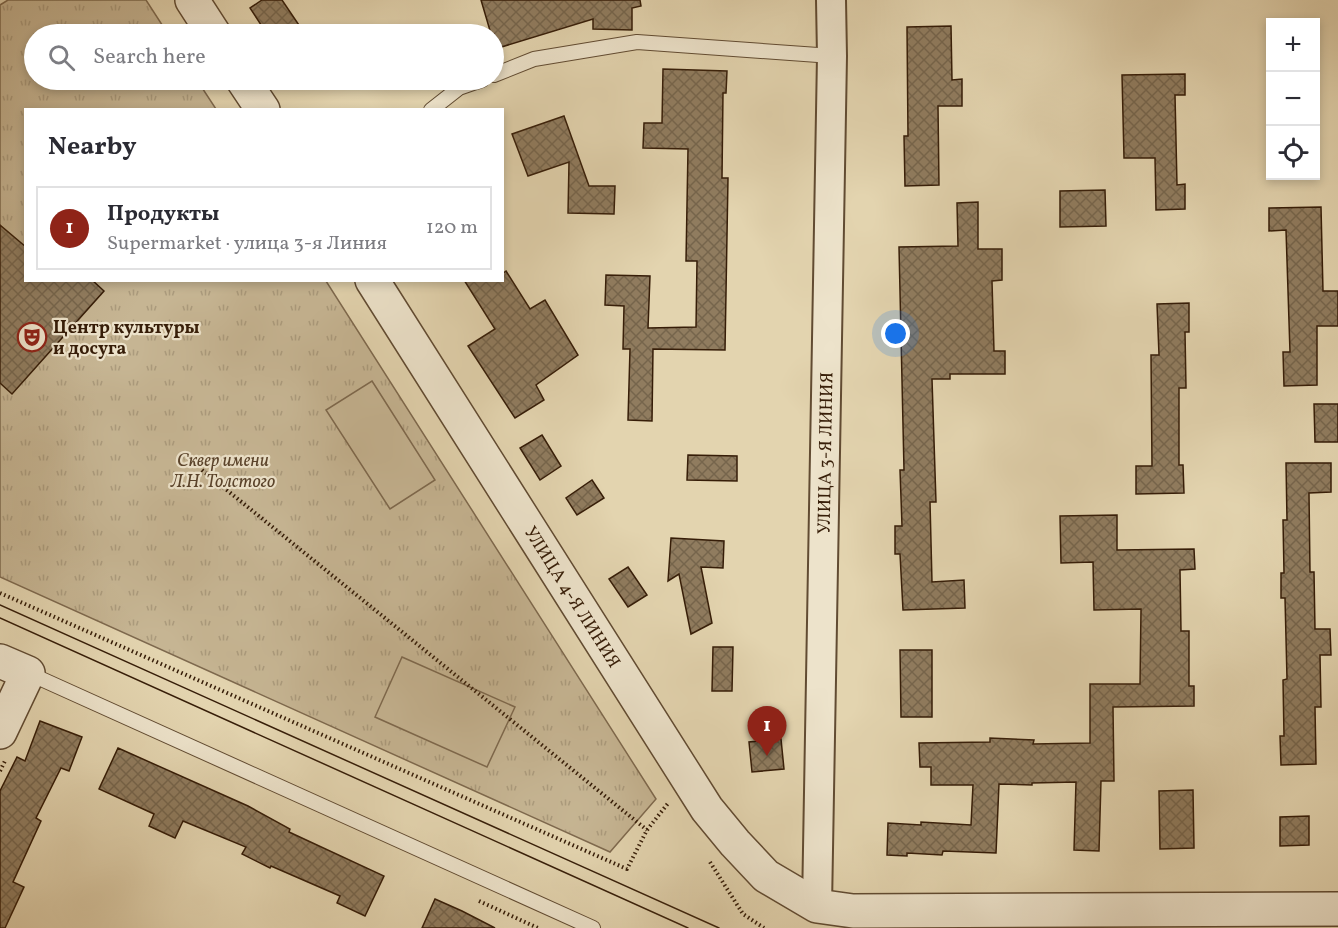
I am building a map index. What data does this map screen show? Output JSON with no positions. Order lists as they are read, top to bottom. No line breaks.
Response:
{"streets":{"street":["УЛИЦА 3-Я ЛИНИЯ","УЛИЦА 4-Я ЛИНИЯ"]},"crossings":[["УЛИЦА 3-Я ЛИНИЯ","УЛИЦА 4-Я ЛИНИЯ"]],"parks":["Сквер имени Л.Н. Толстого"],"places":{"theatre":["Центр культуры и досуга"]},"page":{"map_buttons":["+","−"],"search":"Search here","heading":"Nearby","list":[{"mark":"1","name":"Продукты","note":"Supermarket · улица 3-я Линия","value":"120 m"}],"pins":"1"}}
